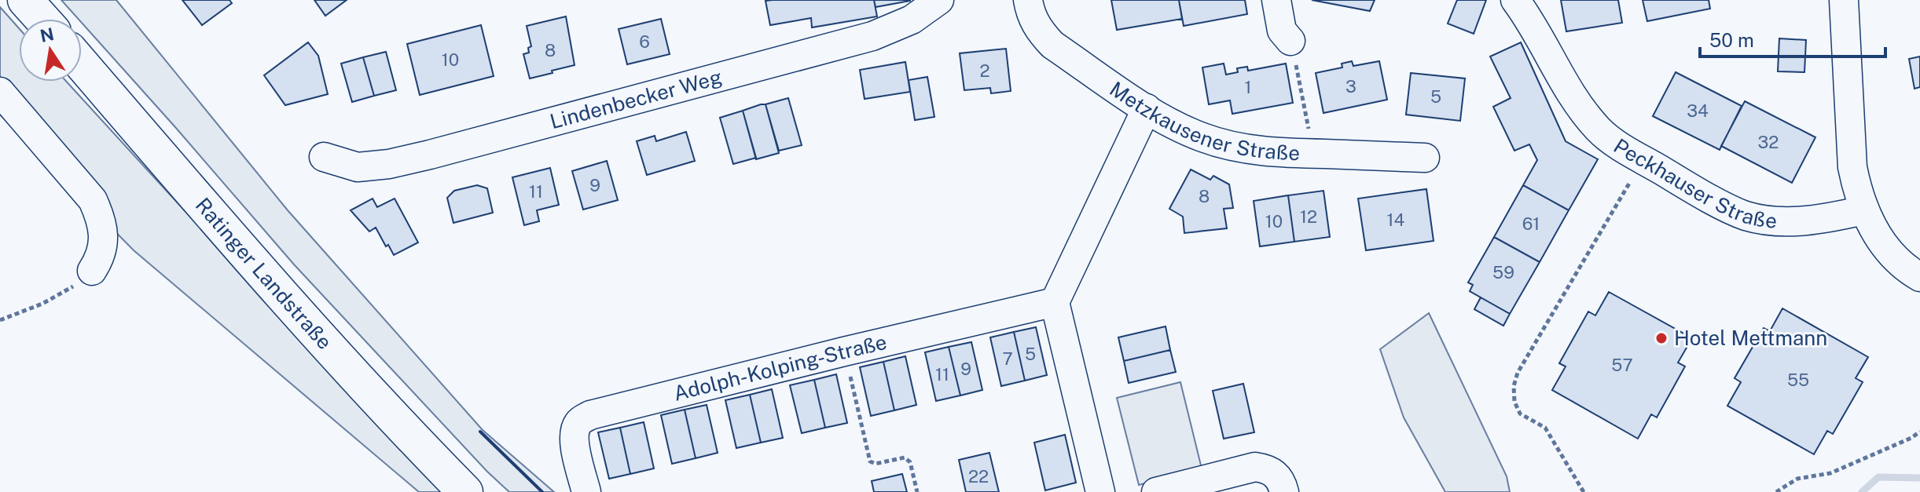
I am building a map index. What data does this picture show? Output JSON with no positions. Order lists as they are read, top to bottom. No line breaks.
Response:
{"streets":{"main road":["Ratinger Landstraße"],"street":["Lindenbecker Weg","Metzkausener Straße","Peckhauser Straße","Adolph-Kolping-Straße"]},"places":["Hotel Mettmann"],"house_numbers":["6","8","10","2","3","1","5","34","32","9","11","8","12","14","10","61","59","5","7","57","9","11","55","22"],"scale_bar":"50 m","north":"top"}
